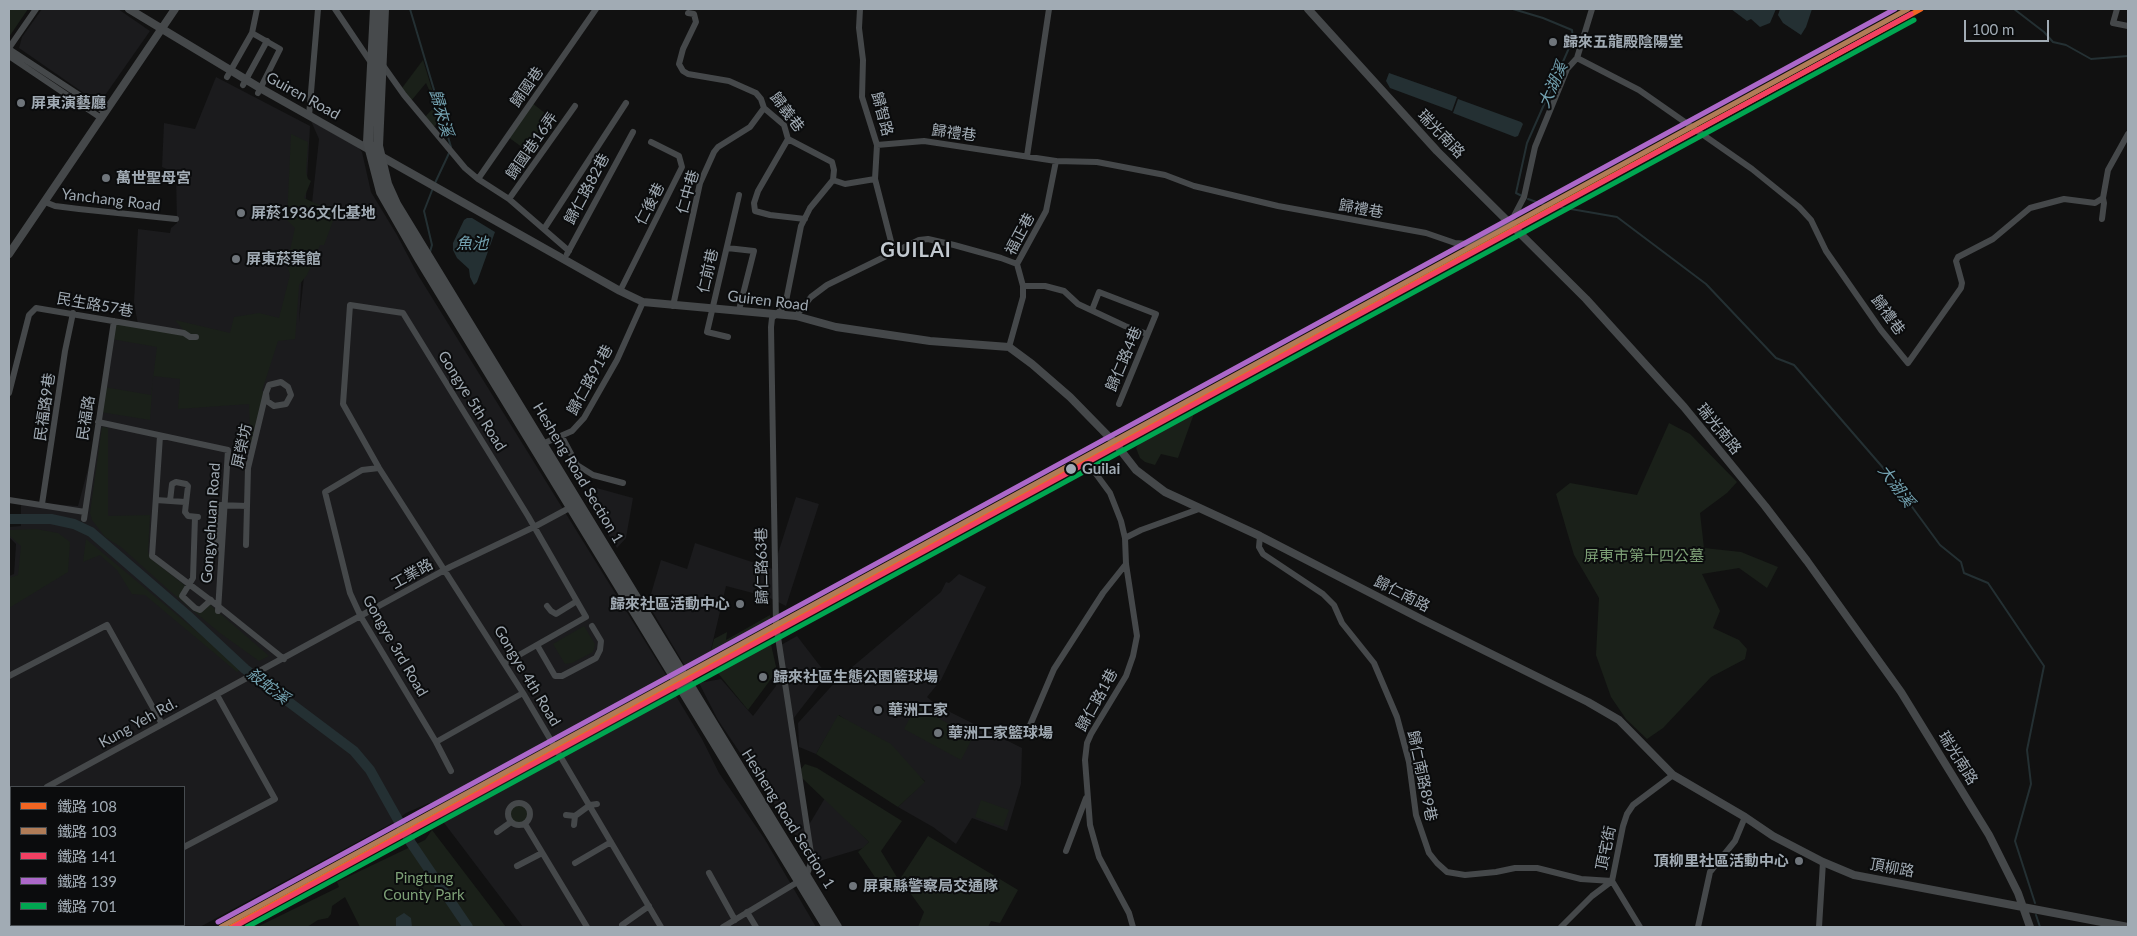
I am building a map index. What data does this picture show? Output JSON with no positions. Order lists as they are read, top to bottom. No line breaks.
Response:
{"streets":{"main road":["Hesheng Road Section 1"],"street":["歸國巷","Guiren Road","歸義巷","歸智路","歸禮巷","瑞光南路","歸國巷16弄","歸仁路82巷","仁中巷","Yanchang Road","仁後巷","福正巷","仁前巷","民生路57巷","歸仁路4巷","歸仁路91巷","Gongye 5th Road","民福路9巷","民福路","屏榮坊","Gongyehuan Road","歸仁路63巷","工業路","歸仁南路","Gongye 3rd Road","Gongye 4th Road","歸仁路1巷","Kung Yeh Rd.","歸仁南路89巷","頂宅街","頂柳路"]},"crossings":[["Guiren Road","歸仁路82巷"],["Guiren Road","仁中巷"],["Guiren Road","仁後巷"],["Guiren Road","福正巷"],["Guiren Road","仁前巷"],["Guiren Road","歸仁路91巷"],["Guiren Road","Hesheng Road Section 1"],["Guiren Road","歸仁路63巷"],["Guiren Road","歸仁南路"],["歸義巷","仁中巷"],["歸智路","歸禮巷"],["歸禮巷","瑞光南路"],["歸禮巷","福正巷"],["瑞光南路","頂柳路"],["福正巷","歸仁南路"],["民生路57巷","民福路9巷"],["民生路57巷","民福路"],["歸仁路91巷","Hesheng Road Section 1"],["Gongye 5th Road","工業路"],["Gongye 5th Road","Gongye 3rd Road"],["Gongye 5th Road","Gongye 4th Road"],["民福路9巷","民福路"],["民福路","Gongyehuan Road"],["Hesheng Road Section 1","歸仁路63巷"],["Hesheng Road Section 1","工業路"],["Gongyehuan Road","工業路"],["工業路","Gongye 3rd Road"],["工業路","Gongye 4th Road"],["工業路","Kung Yeh Rd."],["歸仁南路","歸仁南路89巷"],["歸仁南路","頂宅街"],["歸仁南路","頂柳路"],["Gongye 3rd Road","Gongye 4th Road"],["歸仁南路89巷","頂宅街"],["頂宅街","頂柳路"]],"districts":["GUILAI"],"water":["大湖溪","歸來溪","魚池","殺蛇溪"],"parks":["屏東市第十四公墓","Pingtung County Park"],"places":["歸來五龍殿陰陽堂","屏東演藝廳","萬世聖母宮","屏菸1936文化基地","屏東菸葉館","Guilai","歸來社區活動中心","歸來社區生態公園籃球場","華洲工家","華洲工家籃球場","頂柳里社區活動中心","屏東縣警察局交通隊"],"lines":["rail line 108","rail line 103","rail line 139","rail line 141","rail line 701"],"legend":["鐵路 108","鐵路 103","鐵路 141","鐵路 139","鐵路 701"],"scale_bar":"100 m"}
